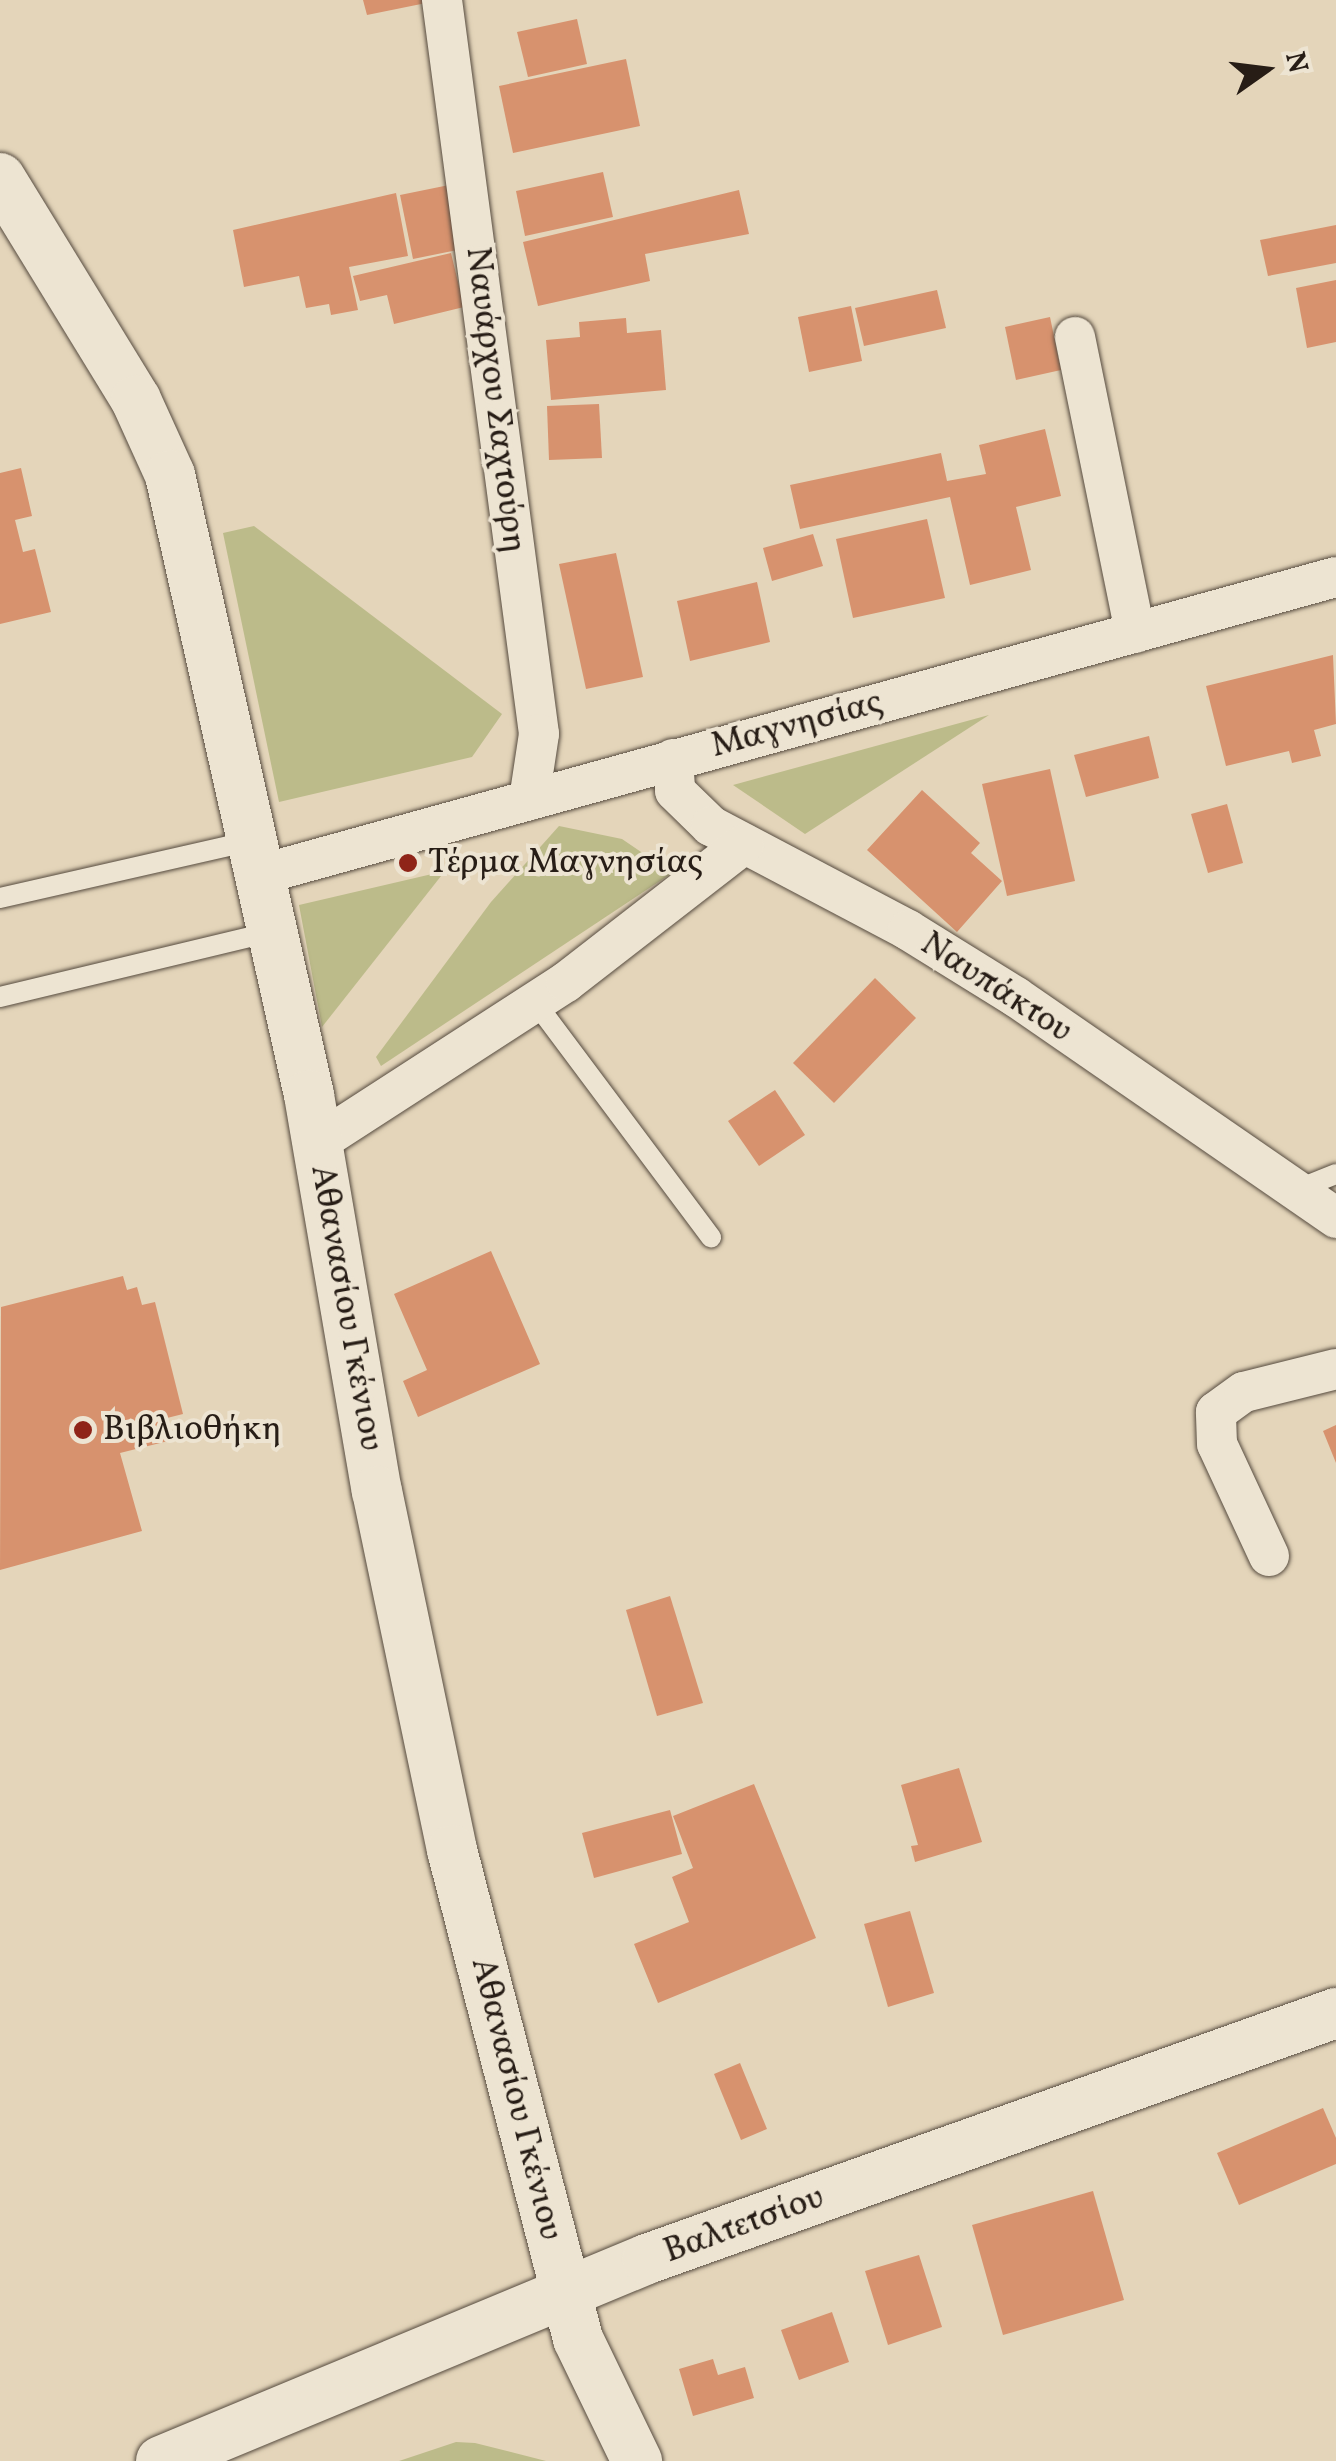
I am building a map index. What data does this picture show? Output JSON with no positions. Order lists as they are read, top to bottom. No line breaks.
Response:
{"streets":{"street":["Ναυάρχου Σαχτούρη","Μαγνησίας","Ναυπάκτου","Αθανασίου Γκένιου","Βαλτετσίου"]},"crossings":[["Ναυάρχου Σαχτούρη","Μαγνησίας"],["Μαγνησίας","Ναυπάκτου"],["Μαγνησίας","Αθανασίου Γκένιου"],["Αθανασίου Γκένιου","Βαλτετσίου"]],"places":["Τέρμα Μαγνησίας","Βιβλιοθήκη"],"north":"right"}
